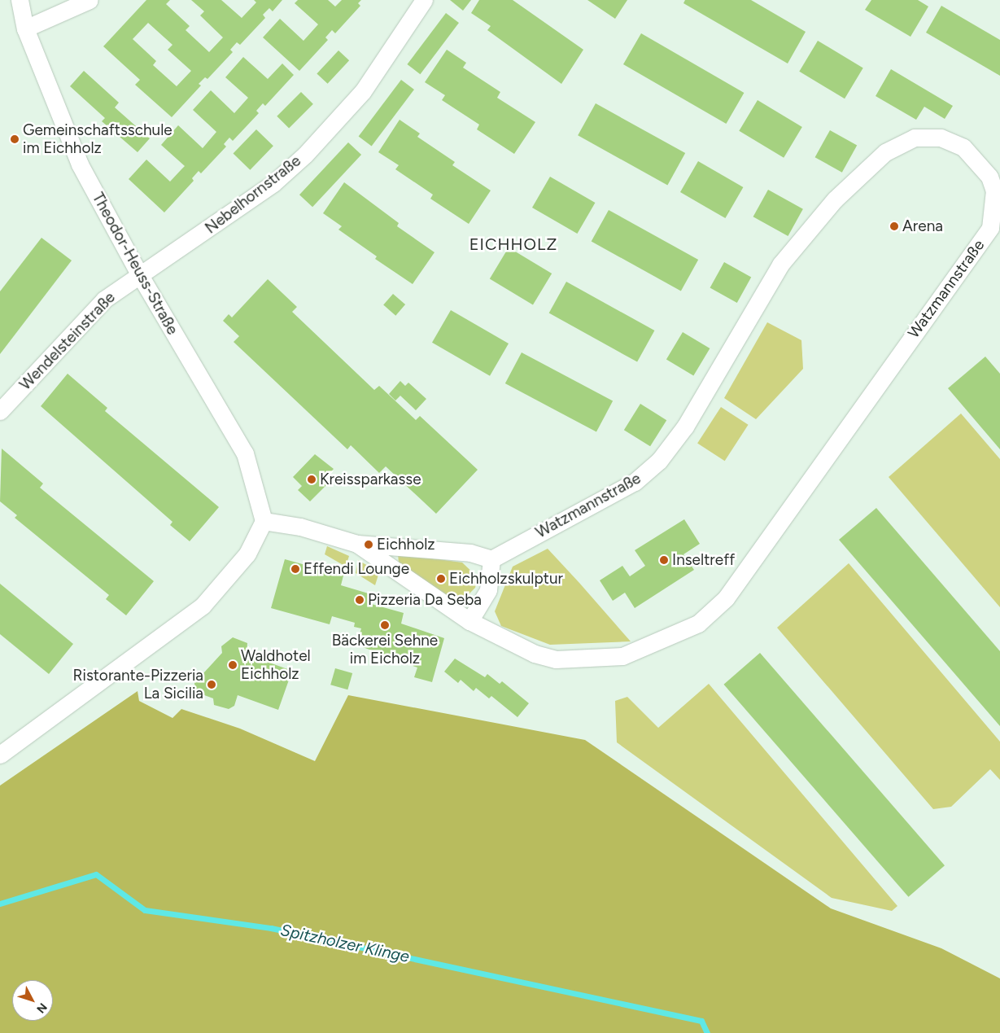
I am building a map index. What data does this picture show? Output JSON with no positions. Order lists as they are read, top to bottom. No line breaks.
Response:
{"streets":{"street":["Nebelhornstraße","Theodor-Heuss-Straße","Watzmannstraße","Wendelsteinstraße"]},"crossings":[["Nebelhornstraße","Theodor-Heuss-Straße"],["Nebelhornstraße","Wendelsteinstraße"],["Theodor-Heuss-Straße","Watzmannstraße"],["Theodor-Heuss-Straße","Wendelsteinstraße"]],"districts":["EICHHOLZ"],"water":["Spitzholzer Klinge"],"places":["Gemeinschaftsschule im Eichholz","Arena","Kreissparkasse","Eichholz","Inseltreff","Effendi Lounge","Eichholzskulptur","Pizzeria Da Seba","Bäckerei Sehne im Eicholz","Waldhotel Eichholz","Ristorante-Pizzeria La Sicilia"],"north":"bottom right"}
